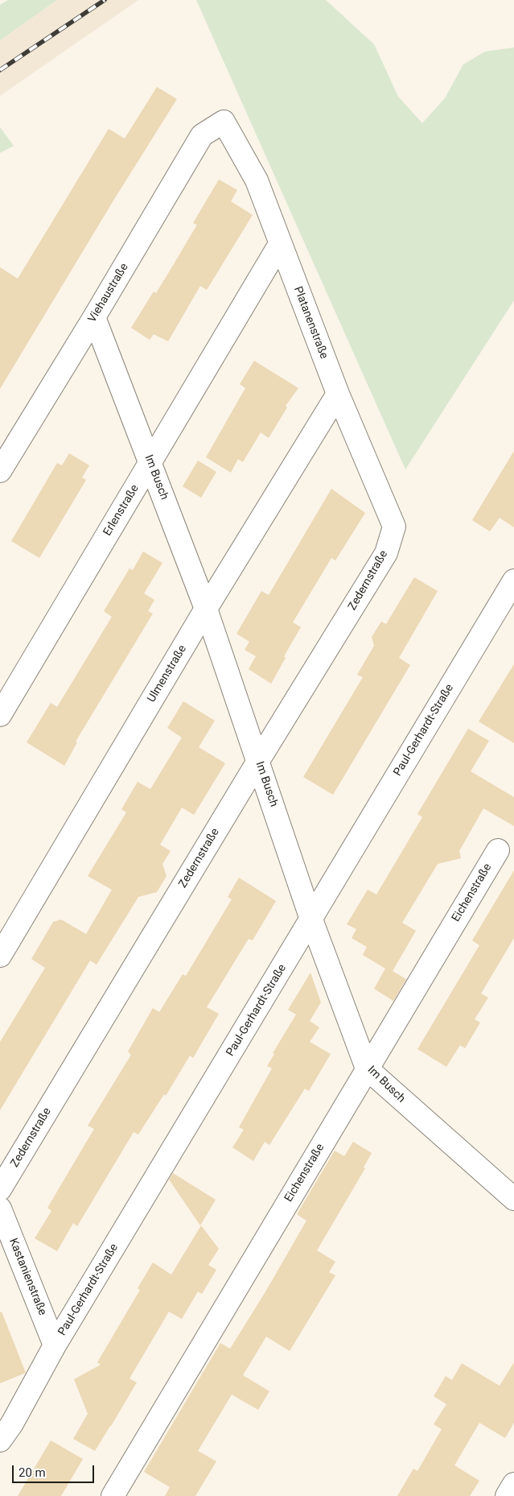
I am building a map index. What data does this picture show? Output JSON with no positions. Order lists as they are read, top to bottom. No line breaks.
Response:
{"streets":{"street":["Viehaustraße","Platanenstraße","Im Busch","Erlenstraße","Zedernstraße","Ulmenstraße","Paul-Gerhardt-Straße","Eichenstraße","Kastanienstraße"]},"crossings":[["Viehaustraße","Platanenstraße"],["Viehaustraße","Im Busch"],["Platanenstraße","Erlenstraße"],["Platanenstraße","Zedernstraße"],["Platanenstraße","Ulmenstraße"],["Im Busch","Erlenstraße"],["Im Busch","Zedernstraße"],["Im Busch","Ulmenstraße"],["Im Busch","Paul-Gerhardt-Straße"],["Im Busch","Eichenstraße"],["Paul-Gerhardt-Straße","Kastanienstraße"]],"scale_bar":"20 m"}
